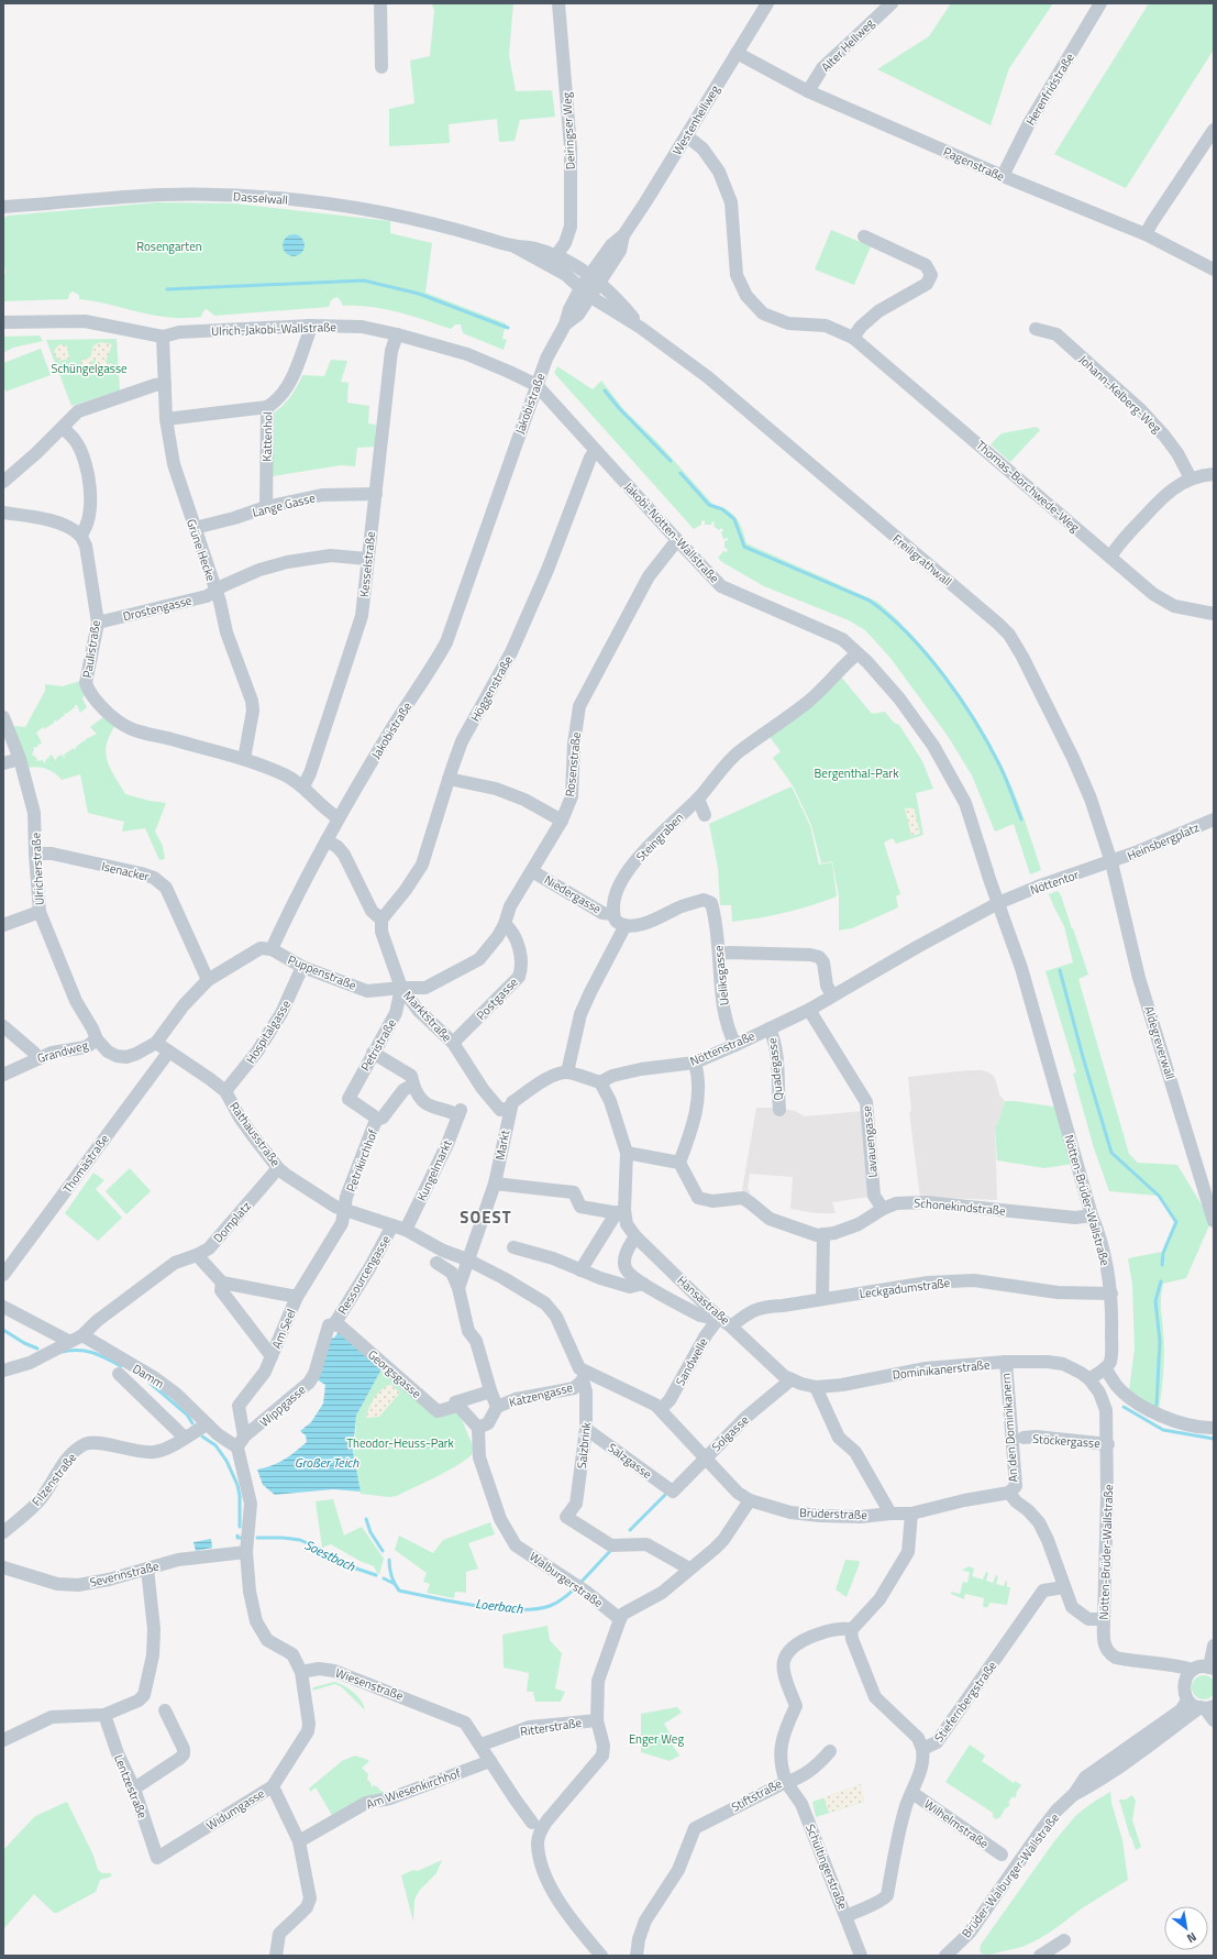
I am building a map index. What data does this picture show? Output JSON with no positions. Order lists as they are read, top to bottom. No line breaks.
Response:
{"streets":{"street":["Alter Hellweg","Herenfridstraße","Westenhellweg","Deiringser Weg","Pagenstraße","Dasselwall","Ulrich-Jakobi-Wallstraße","Johann-Kelberg-Weg","Jakobistraße","Kattenhol","Thomas-Borchwede-Weg","Lange Gasse","Jakobi-Nötten-Wallstraße","Grüne Hecke","Freiligrathwall","Kesselstraße","Drostengasse","Paulistraße","Höggenstraße","Rosenstraße","Steingraben","Heinsbergplatz","Ulricherstraße","Isenacker","Nöttentor","Niedergasse","Puppenstraße","Ueliksgasse","Postgasse","Marktstraße","Hospitalgasse","Aldegreverwall","Petristraße","Nöttenstraße","Grandweg","Quadegasse","Rathausstraße","Lavauengasse","Markt","Petrikirchhof","Thomästraße","Kungelmarkt","Nötten-Brüder-Wallstraße","Schonekindstraße","Domplatz","Ressourcengasse","Leckgadumstraße","Hansastraße","Am Seel","Sandwelle","Dominikanerstraße","Georgsgasse","Damm","Katzengasse","Wippgasse","An den Dominikanern","Solgasse","Stöckergasse","Salzbrink","Salzgasse","Filzenstraße","Brüderstraße","Severinstraße","Walburgerstraße","Wiesenstraße","Stiefernbergstraße","Ritterstraße","Lentzestraße","Am Wiesenkirchhof","Stiftstraße","Widumgasse","Wilhelmstraße","Schültingerstraße","Brüder-Walburger-Wallstraße"]},"crossings":[["Alter Hellweg","Pagenstraße"],["Herenfridstraße","Pagenstraße"],["Westenhellweg","Pagenstraße"],["Westenhellweg","Dasselwall"],["Westenhellweg","Jakobistraße"],["Westenhellweg","Thomas-Borchwede-Weg"],["Westenhellweg","Freiligrathwall"],["Deiringser Weg","Dasselwall"],["Dasselwall","Freiligrathwall"],["Ulrich-Jakobi-Wallstraße","Jakobistraße"],["Ulrich-Jakobi-Wallstraße","Kattenhol"],["Ulrich-Jakobi-Wallstraße","Jakobi-Nötten-Wallstraße"],["Ulrich-Jakobi-Wallstraße","Grüne Hecke"],["Ulrich-Jakobi-Wallstraße","Kesselstraße"],["Jakobistraße","Jakobi-Nötten-Wallstraße"],["Jakobistraße","Paulistraße"],["Jakobistraße","Puppenstraße"],["Kattenhol","Lange Gasse"],["Lange Gasse","Grüne Hecke"],["Lange Gasse","Kesselstraße"],["Jakobi-Nötten-Wallstraße","Höggenstraße"],["Jakobi-Nötten-Wallstraße","Rosenstraße"],["Jakobi-Nötten-Wallstraße","Steingraben"],["Jakobi-Nötten-Wallstraße","Nöttentor"],["Jakobi-Nötten-Wallstraße","Nöttenstraße"],["Jakobi-Nötten-Wallstraße","Nötten-Brüder-Wallstraße"],["Grüne Hecke","Drostengasse"],["Grüne Hecke","Paulistraße"],["Freiligrathwall","Heinsbergplatz"],["Freiligrathwall","Nöttentor"],["Freiligrathwall","Aldegreverwall"],["Kesselstraße","Drostengasse"],["Kesselstraße","Paulistraße"],["Drostengasse","Paulistraße"],["Höggenstraße","Marktstraße"],["Rosenstraße","Niedergasse"],["Rosenstraße","Puppenstraße"],["Rosenstraße","Postgasse"],["Rosenstraße","Marktstraße"],["Rosenstraße","Petristraße"],["Steingraben","Niedergasse"],["Heinsbergplatz","Nöttentor"],["Heinsbergplatz","Aldegreverwall"],["Ulricherstraße","Isenacker"],["Ulricherstraße","Grandweg"],["Nöttentor","Aldegreverwall"],["Nöttentor","Nöttenstraße"],["Nöttentor","Nötten-Brüder-Wallstraße"],["Puppenstraße","Marktstraße"],["Puppenstraße","Hospitalgasse"],["Puppenstraße","Petristraße"],["Ueliksgasse","Nöttenstraße"],["Postgasse","Marktstraße"],["Marktstraße","Petristraße"],["Marktstraße","Markt"],["Hospitalgasse","Rathausstraße"],["Petristraße","Petrikirchhof"],["Nöttenstraße","Quadegasse"],["Nöttenstraße","Lavauengasse"],["Nöttenstraße","Nötten-Brüder-Wallstraße"],["Rathausstraße","Markt"],["Rathausstraße","Petrikirchhof"],["Rathausstraße","Thomästraße"],["Rathausstraße","Kungelmarkt"],["Rathausstraße","Domplatz"],["Rathausstraße","Ressourcengasse"],["Rathausstraße","Am Seel"],["Lavauengasse","Schonekindstraße"],["Petrikirchhof","Am Seel"],["Nötten-Brüder-Wallstraße","Schonekindstraße"],["Nötten-Brüder-Wallstraße","Leckgadumstraße"],["Nötten-Brüder-Wallstraße","Dominikanerstraße"],["Nötten-Brüder-Wallstraße","Stöckergasse"],["Domplatz","Damm"],["Ressourcengasse","Georgsgasse"],["Ressourcengasse","Wippgasse"],["Leckgadumstraße","Hansastraße"],["Hansastraße","Sandwelle"],["Hansastraße","Dominikanerstraße"],["Hansastraße","Solgasse"],["Am Seel","Wippgasse"],["Sandwelle","Brüderstraße"],["Dominikanerstraße","An den Dominikanern"],["Dominikanerstraße","Solgasse"],["Georgsgasse","Wippgasse"],["Damm","Filzenstraße"],["Katzengasse","Salzbrink"],["Katzengasse","Brüderstraße"],["An den Dominikanern","Brüderstraße"],["Solgasse","Salzgasse"],["Solgasse","Brüderstraße"],["Salzbrink","Salzgasse"],["Salzbrink","Brüderstraße"],["Wiesenstraße","Ritterstraße"],["Wiesenstraße","Am Wiesenkirchhof"],["Wiesenstraße","Widumgasse"],["Stiefernbergstraße","Wilhelmstraße"],["Stiefernbergstraße","Schültingerstraße"],["Lentzestraße","Widumgasse"],["Stiftstraße","Schültingerstraße"]],"districts":["SOEST"],"water":["Großer Teich","Soestbach","Loerbach"],"parks":["Rosengarten","Schüngelgasse","Bergenthal-Park","Theodor-Heuss-Park","Enger Weg"],"north":"bottom right"}
